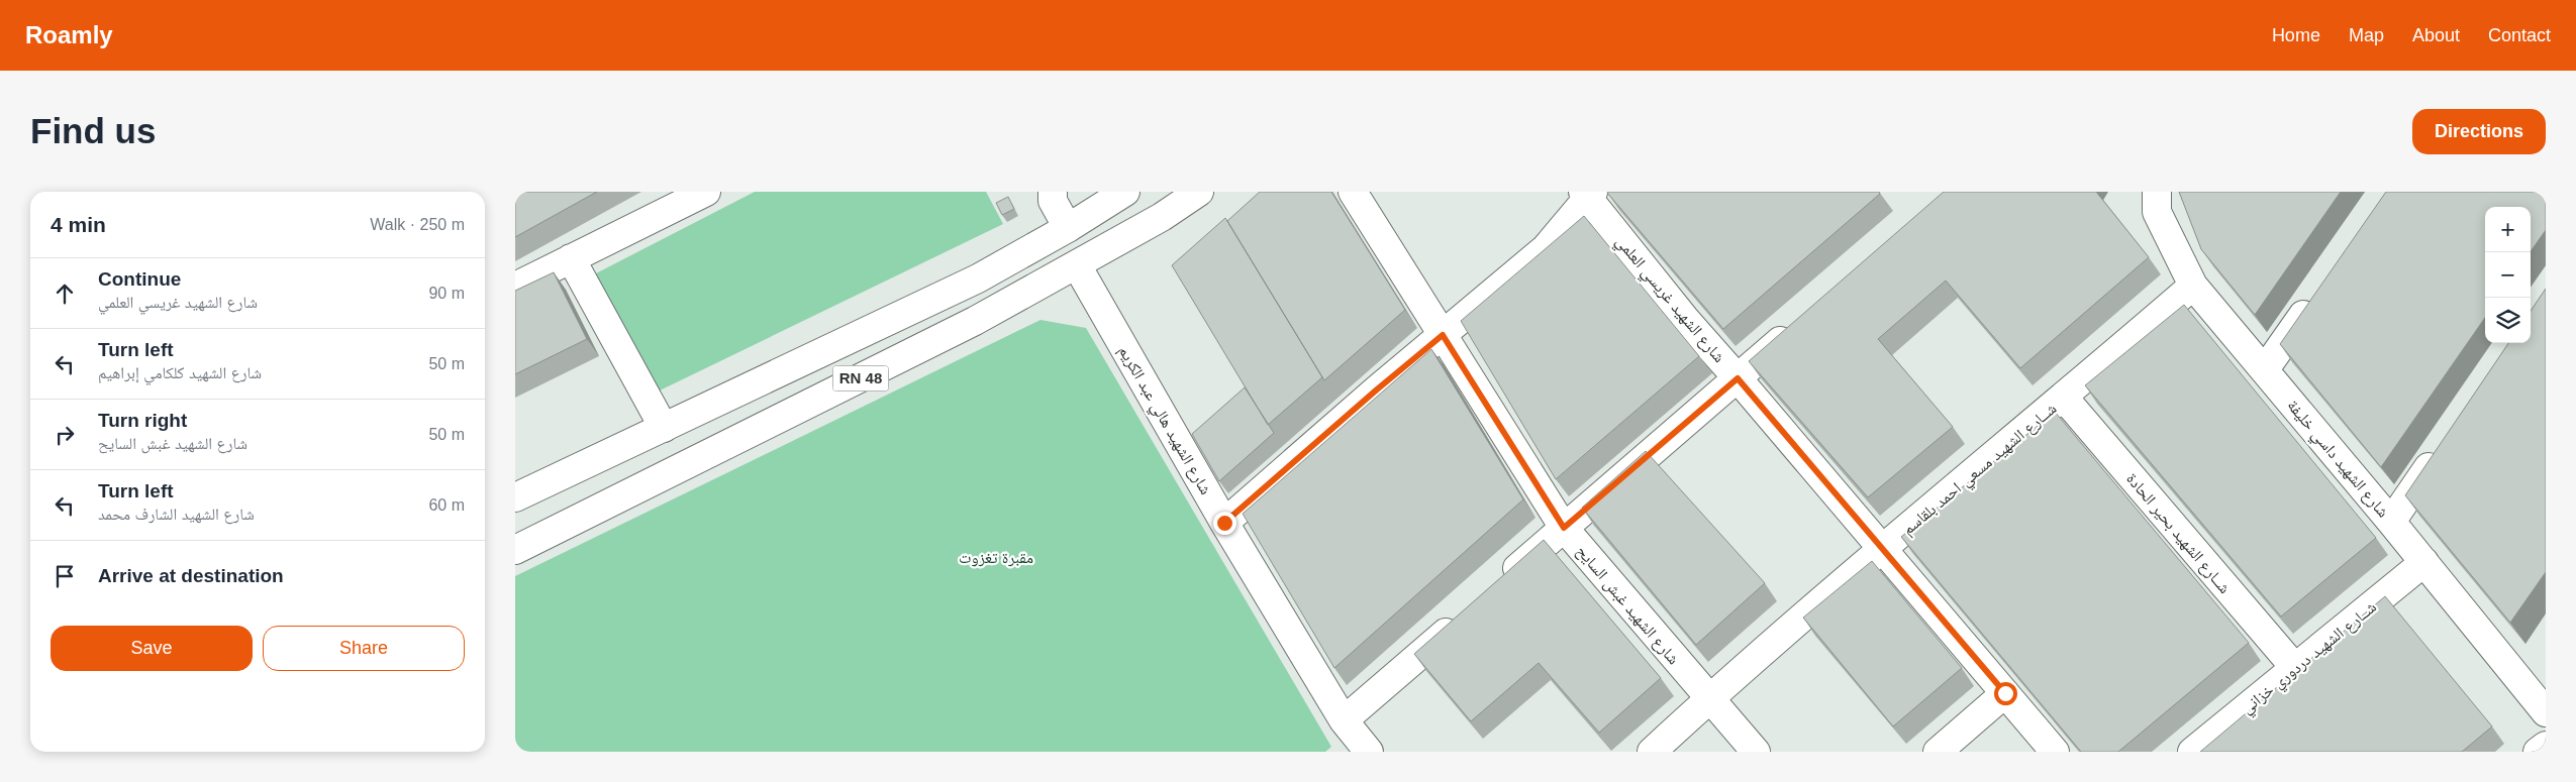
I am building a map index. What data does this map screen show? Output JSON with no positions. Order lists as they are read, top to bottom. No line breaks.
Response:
{"streets":{"main road":["شارع الشهيد غريسي العلمي","RN 48","شارع الشهيد هالي عبد الكريم","شارع الشهيد داسي خليفة","شــارع الشهيد مسعي احمد بلقاسم","شــارع الشهيد بحير الحادة","شارع الشهيد غبش السايح","شــارع الشهيد دردوري خزاني"]},"crossings":[["شارع الشهيد غريسي العلمي","شــارع الشهيد مسعي احمد بلقاسم"],["RN 48","شارع الشهيد هالي عبد الكريم"],["شارع الشهيد داسي خليفة","شــارع الشهيد مسعي احمد بلقاسم"],["شارع الشهيد داسي خليفة","شــارع الشهيد دردوري خزاني"],["شــارع الشهيد مسعي احمد بلقاسم","شــارع الشهيد بحير الحادة"],["شــارع الشهيد مسعي احمد بلقاسم","شارع الشهيد غبش السايح"],["شــارع الشهيد بحير الحادة","شــارع الشهيد دردوري خزاني"]],"parks":["مقبرة تغزوت"],"page":{"header":"Roamly","nav":["Home","Map","About","Contact"],"buttons":["Directions",["Save","Share"]],"title":"Find us","heading":["4 min","Walk · 250 m"],"map_buttons":["+","−"],"list":[["Continue","شارع الشهيد غريسي العلمي","90 m"],["Turn left","شارع الشهيد كلكامي إبراهيم","50 m"],["Turn right","شارع الشهيد غبش السايح","50 m"],["Turn left","شارع الشهيد الشارف محمد","60 m"],"Arrive at destination"]}}
